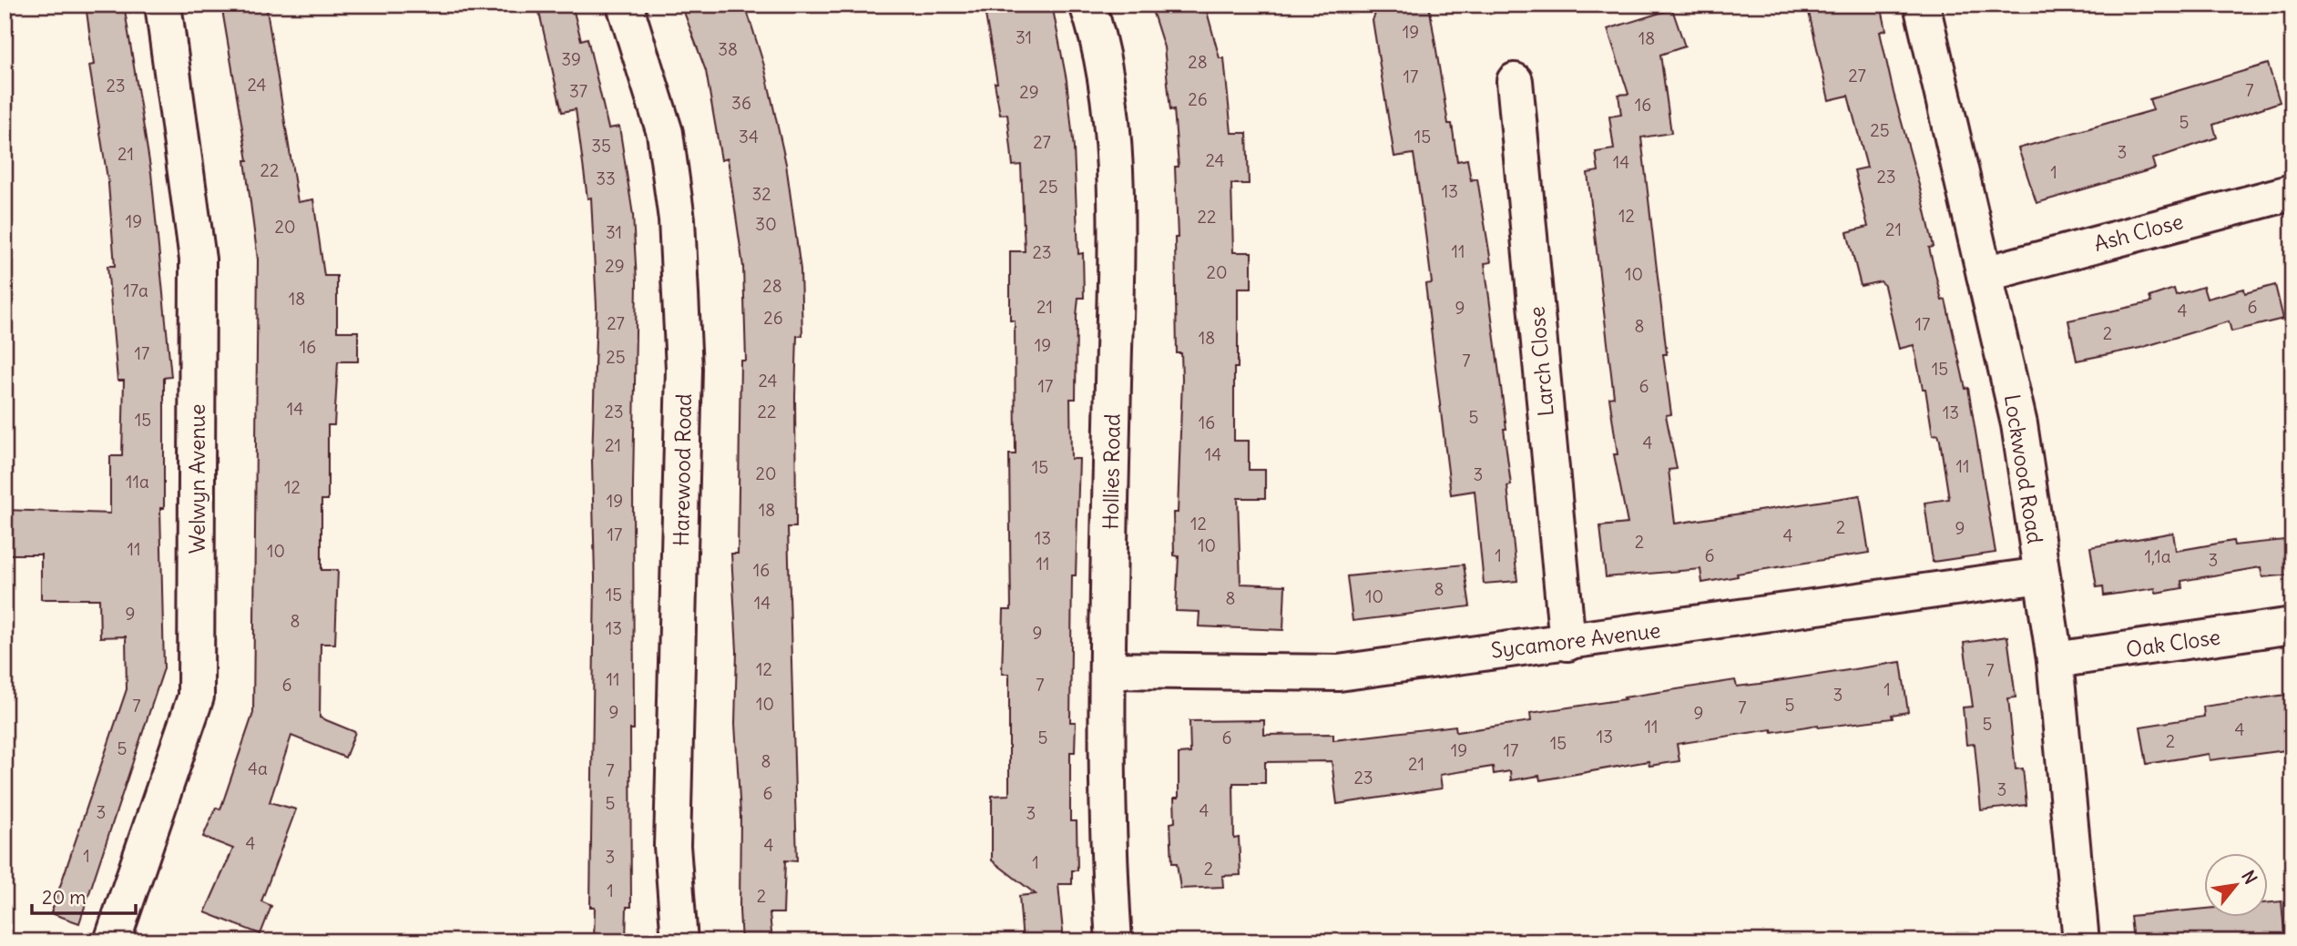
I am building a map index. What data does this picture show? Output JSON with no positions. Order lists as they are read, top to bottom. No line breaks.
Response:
{"streets":{"street":["Ash Close","Larch Close","Lockwood Road","Harewood Road","Hollies Road","Welwyn Avenue","Sycamore Avenue","Oak Close"]},"crossings":[["Ash Close","Lockwood Road"],["Larch Close","Sycamore Avenue"],["Lockwood Road","Sycamore Avenue"],["Lockwood Road","Oak Close"],["Hollies Road","Sycamore Avenue"]],"house_numbers":["19","31","18","38","39","28","27","17","24","23","7","37","29","26","36","16","5","25","34","15","27","35","3","21","24","14","22","1","23","33","25","13","32","12","22","19","30","20","21","31","11","23","29","20","10","28","17a","18","21","6","9","4","26","27","17","8","2","18","19","16","17","25","7","15","24","17","6","14","23","22","13","5","15","16","4","21","14","11","15","20","3","11a","12","19","18","12","2","9","17","4","13","2","10","11","10","1","6","1,1a","3","11","16","8","15","10","8","14","9","8","13","9","12","7","11","6","7","1","3","10","5","7","7","9","9","5","11","4","13","5","6","2","15","5","19","17","8","21","4a","7","23","3","6","5","4","3","3","4","4","1","3","1","2","1","2"],"scale_bar":"20 m","north":"top right"}
